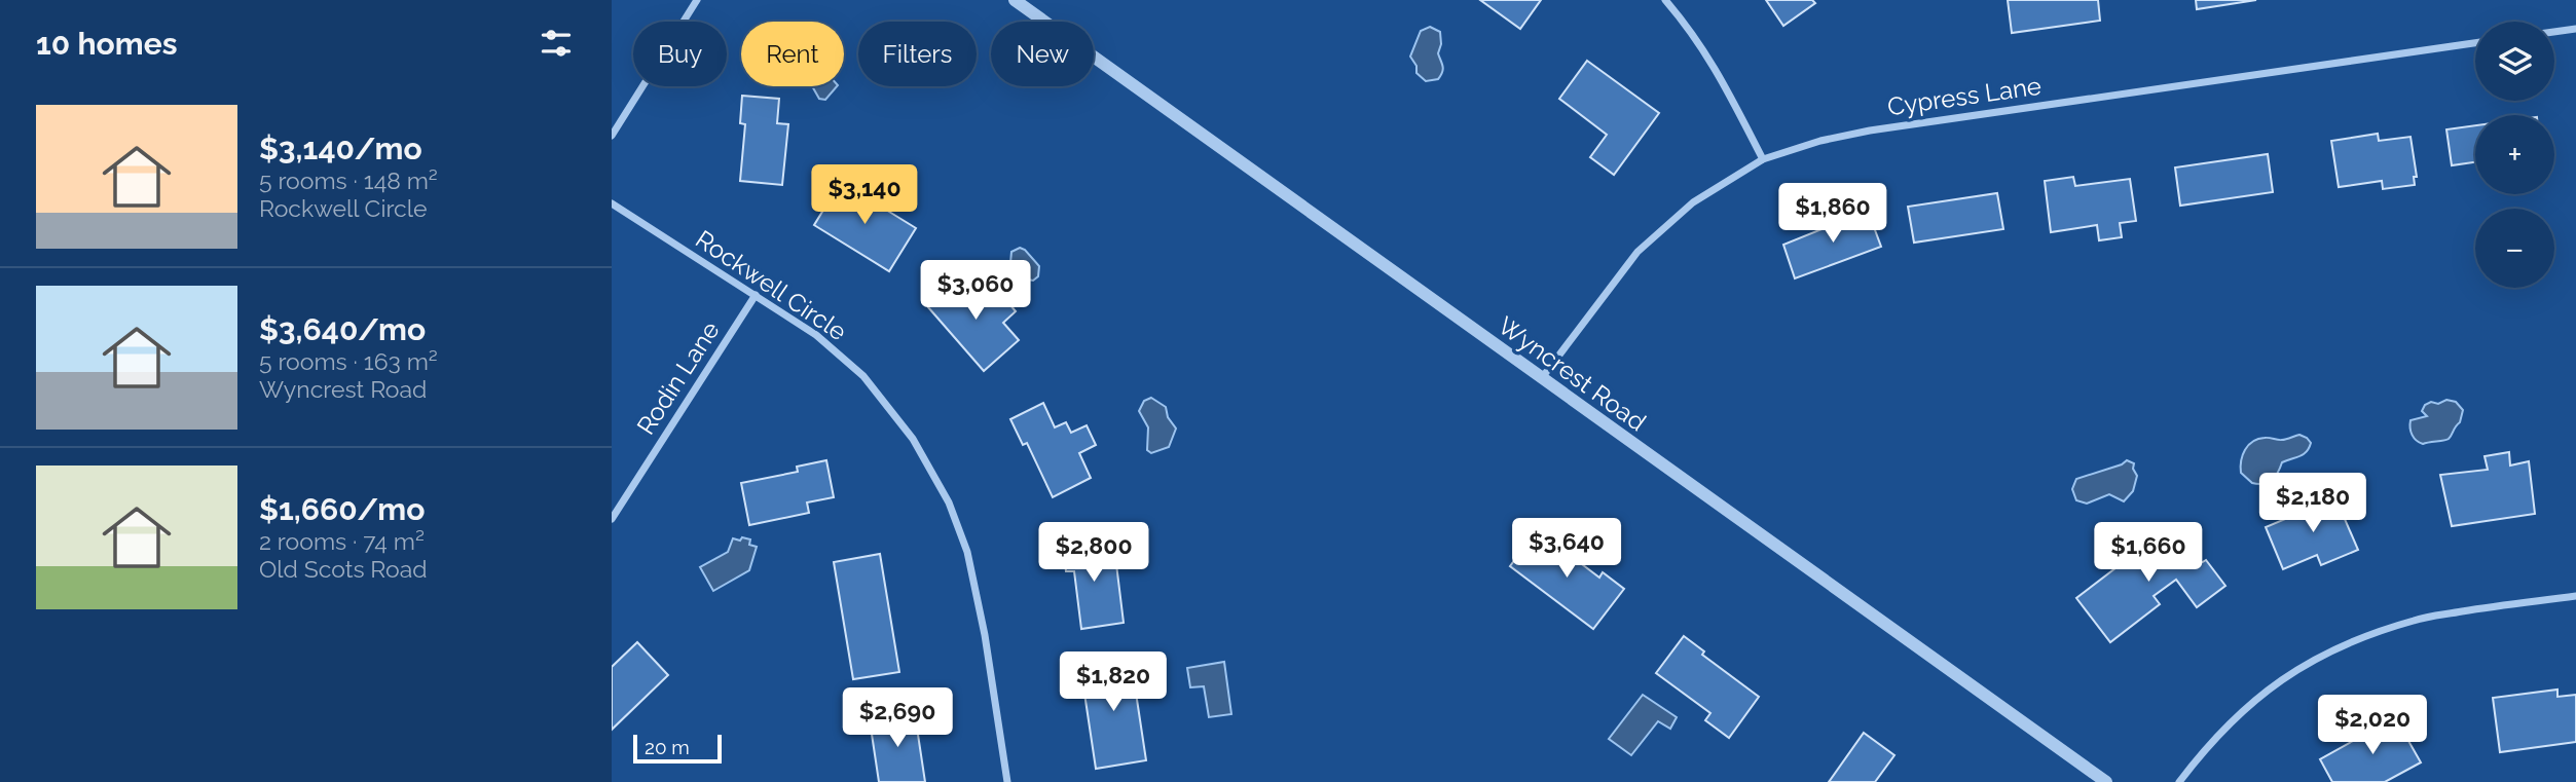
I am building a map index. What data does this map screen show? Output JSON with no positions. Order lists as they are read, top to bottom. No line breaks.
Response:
{"streets":{"street":["Cypress Lane","Rockwell Circle","Wyncrest Road","Rodin Lane"]},"crossings":[["Cypress Lane","Wyncrest Road"],["Rockwell Circle","Rodin Lane"]],"scale_bar":"20 m","page":{"heading":"10 homes","map_buttons":["+","−"],"chip":["Buy","Rent","Filters","New"],"list":[{"name":"$3,140/mo","note":"5 rooms · 148 m² · Rockwell Circle"},{"name":"$3,640/mo","note":"5 rooms · 163 m² · Wyncrest Road"},{"name":"$1,660/mo","note":"2 rooms · 74 m² · Old Scots Road"}],"price":["$3,140","$1,860","$3,060","$2,180","$3,640","$2,800","$1,660","$1,820","$2,690","$2,020"],"scale":"20 m"}}
